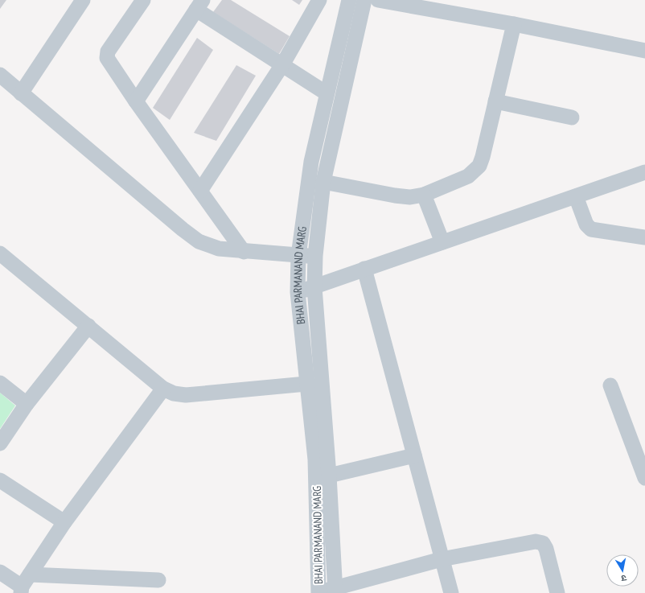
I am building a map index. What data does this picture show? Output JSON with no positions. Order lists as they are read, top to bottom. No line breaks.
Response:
{"streets":{"street":["BHAI PARMANAND MARG"]},"north":"bottom"}
